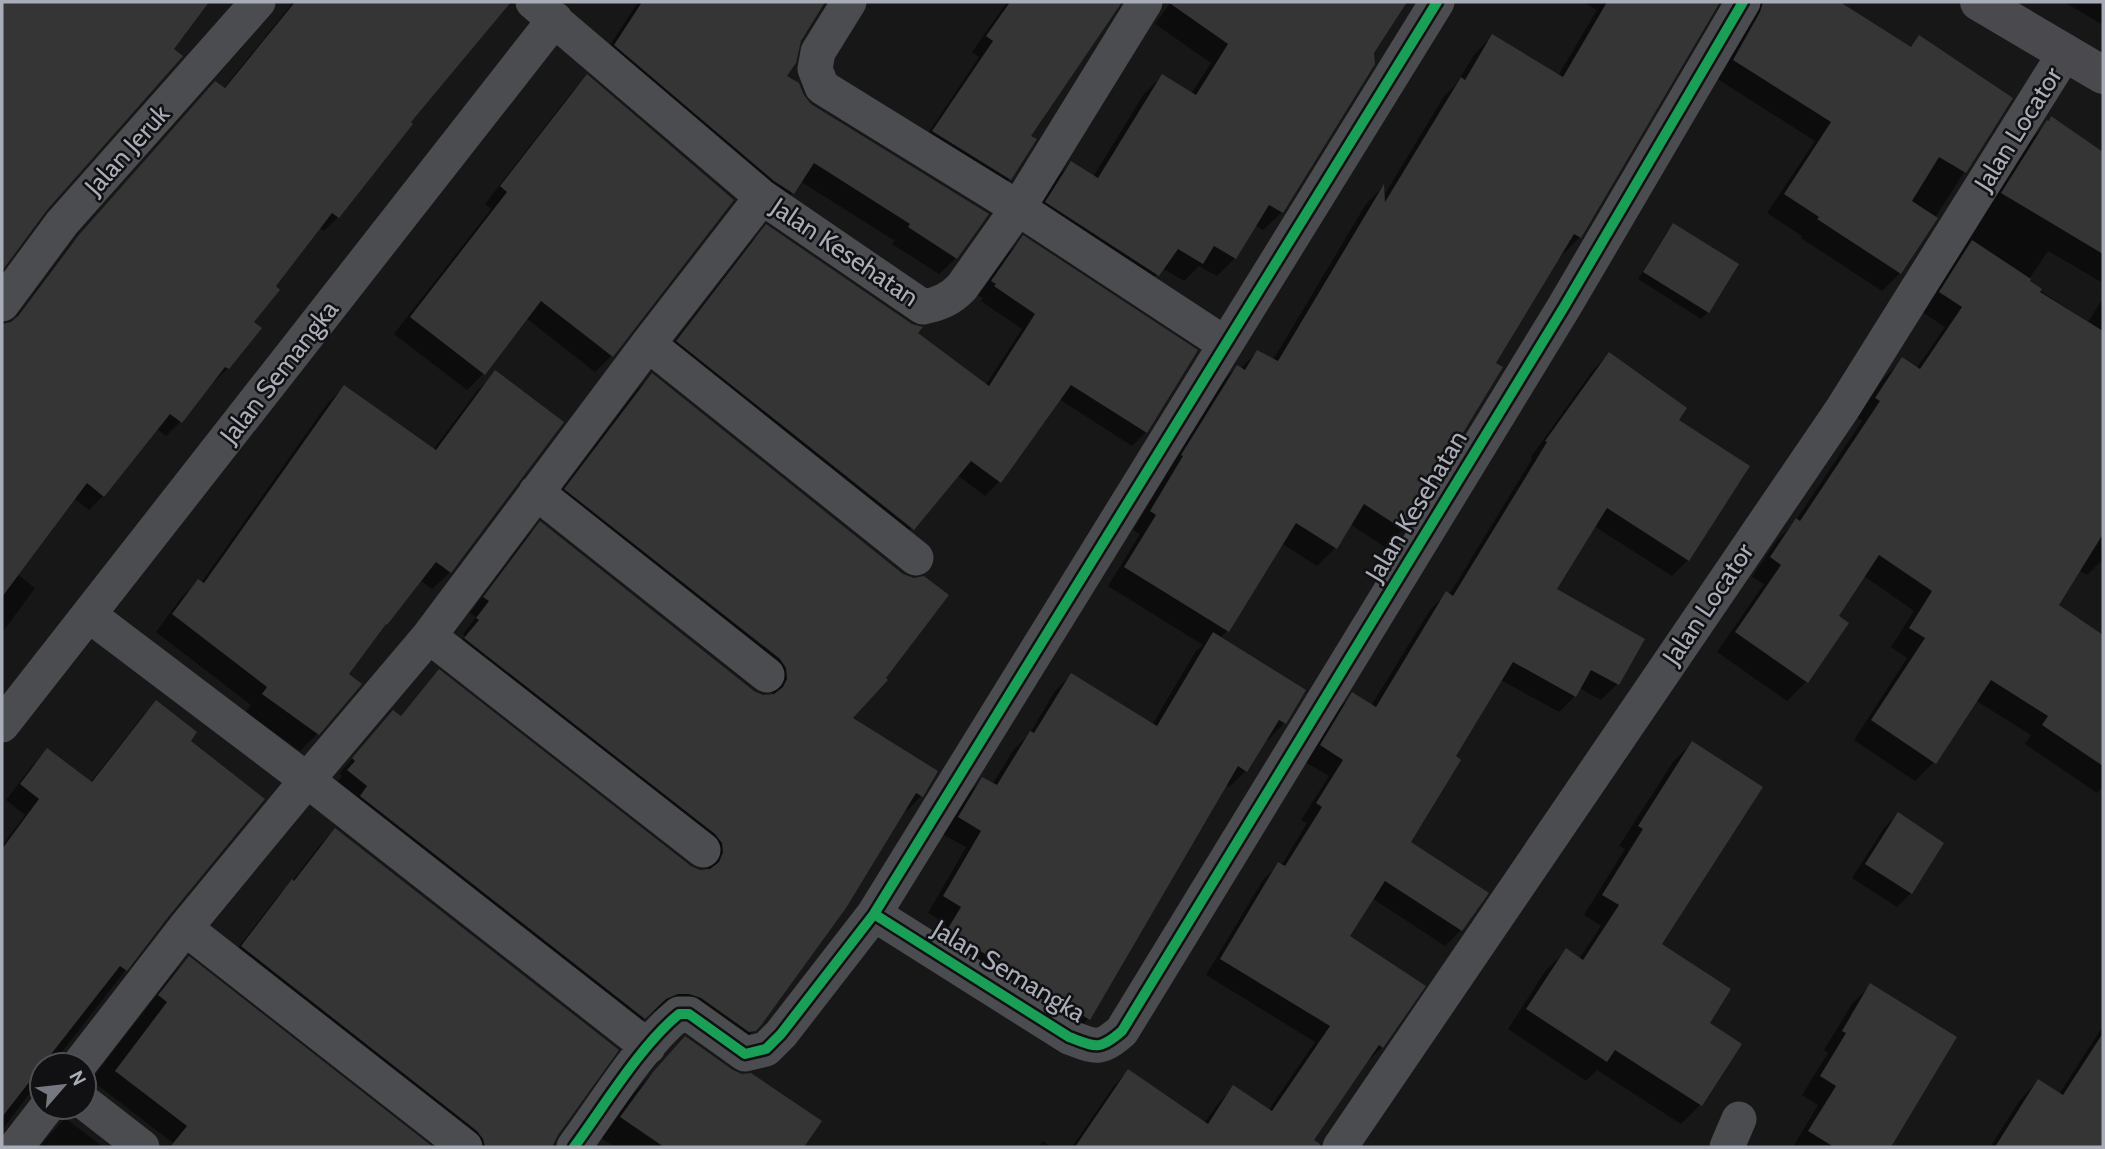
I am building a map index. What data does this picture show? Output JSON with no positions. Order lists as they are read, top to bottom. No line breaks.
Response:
{"streets":{"street":["Jalan Locator","Jalan Jeruk","Jalan Kesehatan","Jalan Semangka"]},"crossings":[["Jalan Kesehatan","Jalan Semangka"]],"north":"top right"}
